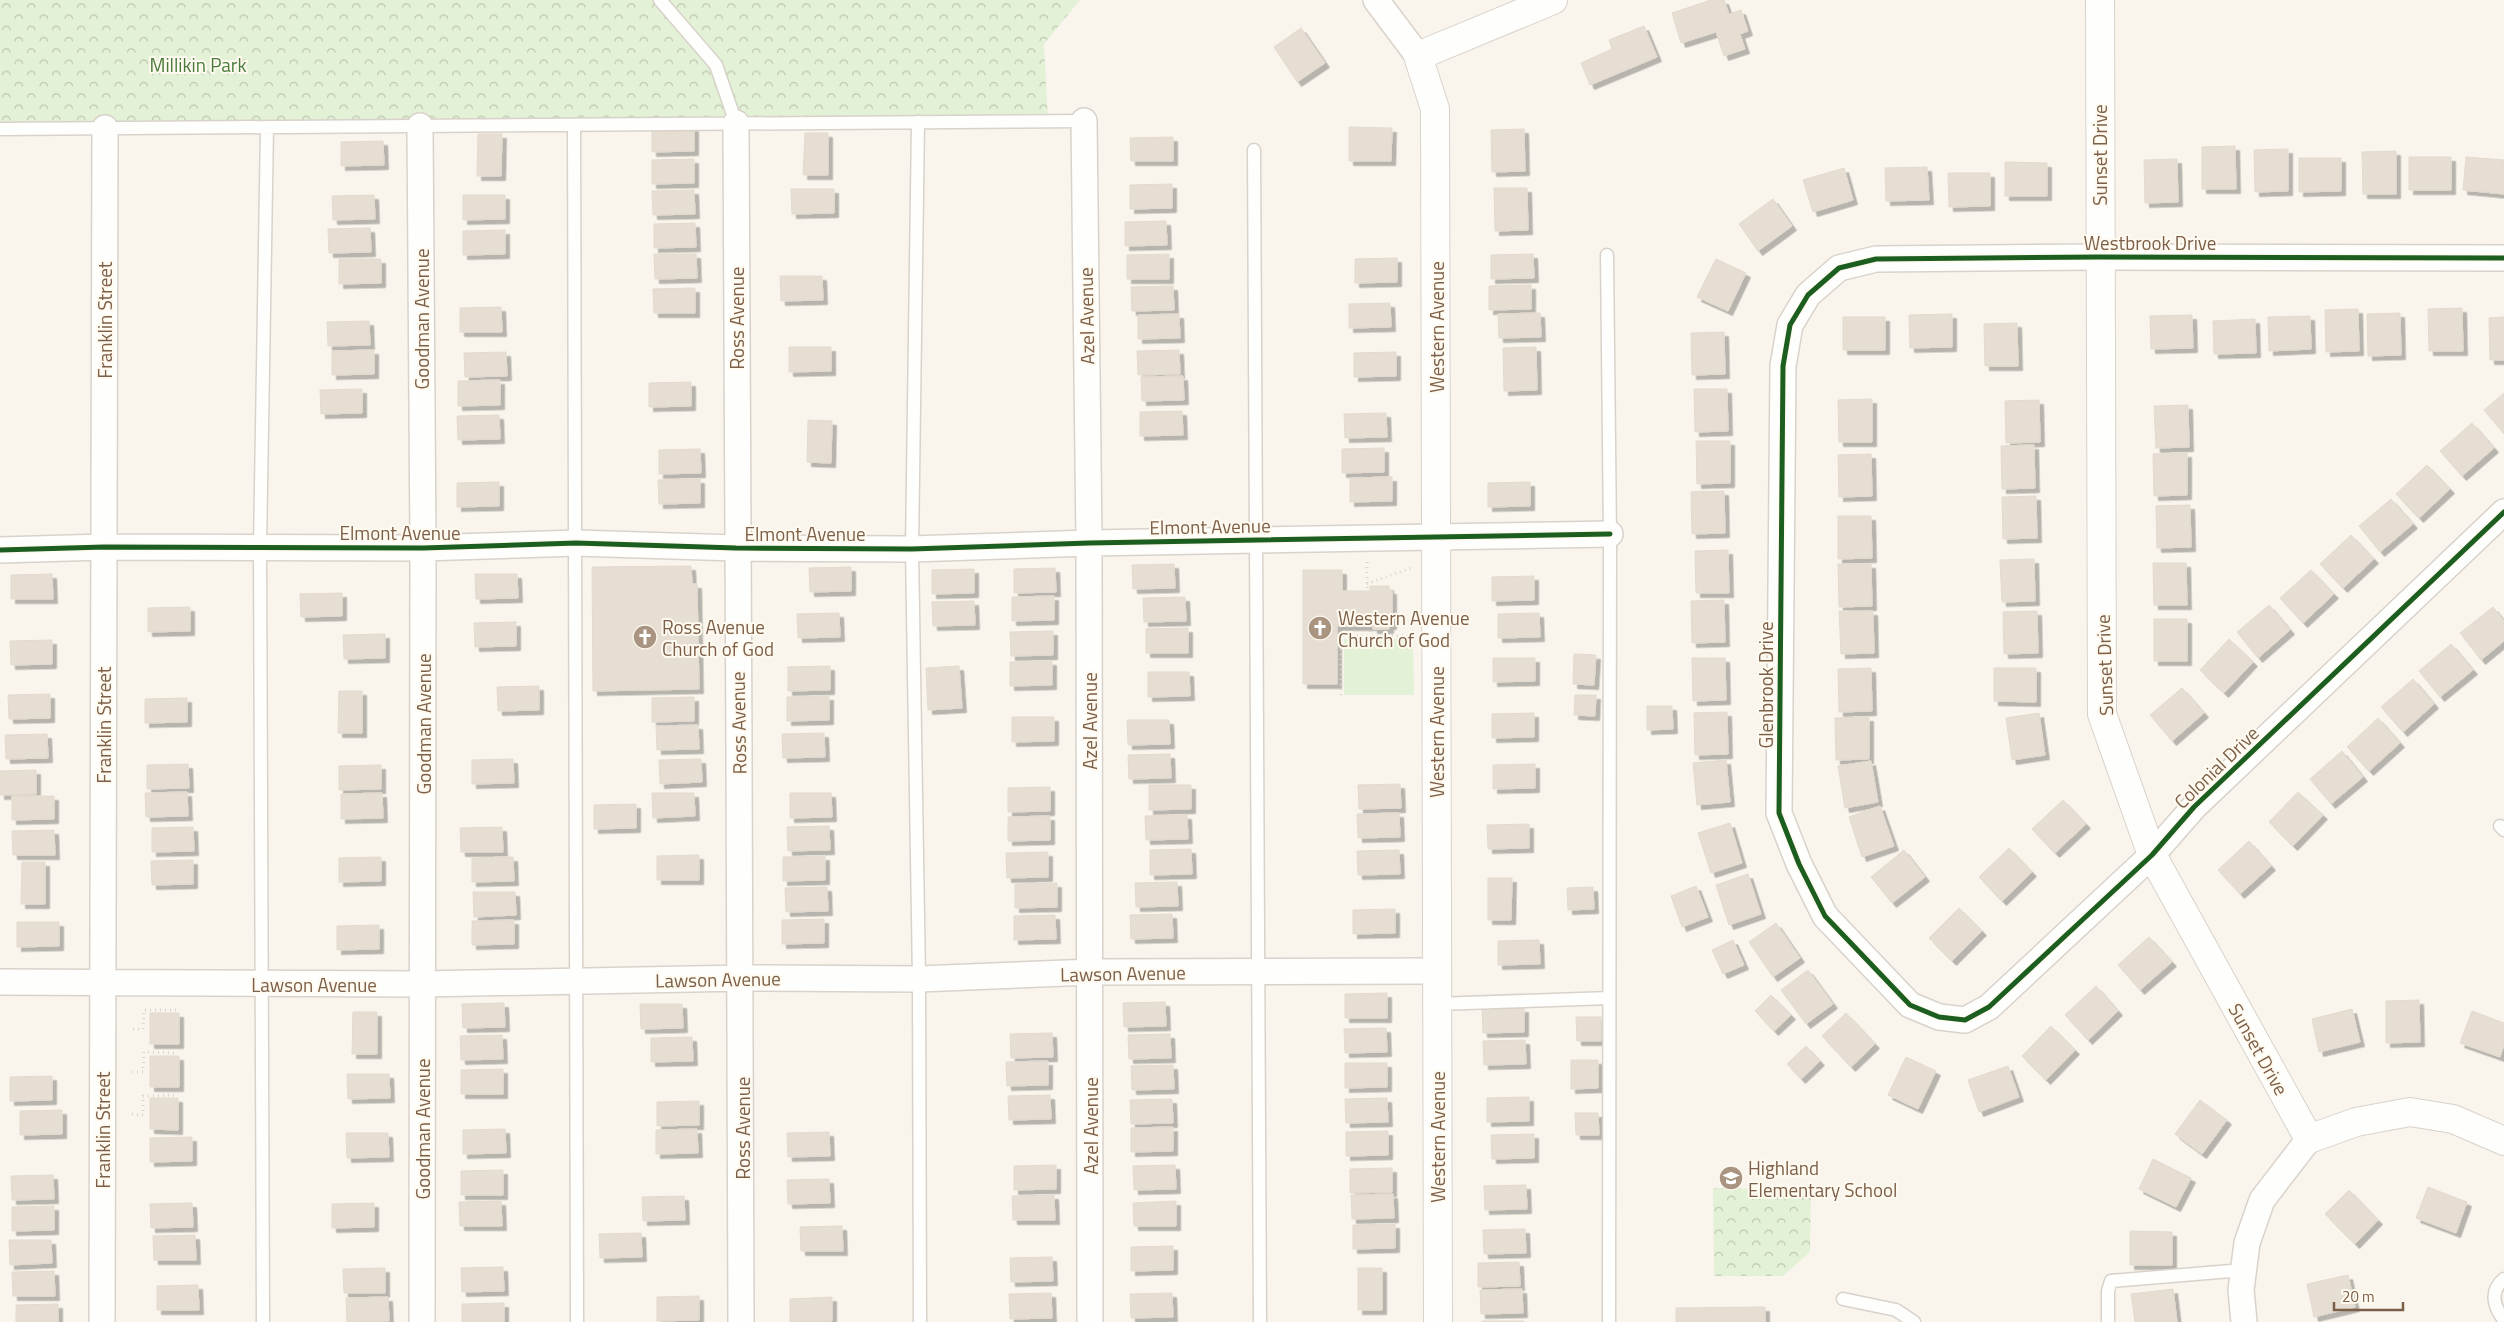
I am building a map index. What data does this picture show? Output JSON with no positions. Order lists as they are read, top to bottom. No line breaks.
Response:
{"streets":{"street":["Sunset Drive","Westbrook Drive","Azel Avenue","Ross Avenue","Goodman Avenue","Franklin Street","Western Avenue","Elmont Avenue","Glenbrook Drive","Colonial Drive","Lawson Avenue"]},"crossings":[["Sunset Drive","Westbrook Drive"],["Sunset Drive","Colonial Drive"],["Westbrook Drive","Glenbrook Drive"],["Azel Avenue","Elmont Avenue"],["Azel Avenue","Lawson Avenue"],["Ross Avenue","Elmont Avenue"],["Ross Avenue","Lawson Avenue"],["Goodman Avenue","Elmont Avenue"],["Goodman Avenue","Lawson Avenue"],["Franklin Street","Elmont Avenue"],["Franklin Street","Lawson Avenue"],["Western Avenue","Elmont Avenue"],["Western Avenue","Lawson Avenue"],["Glenbrook Drive","Colonial Drive"]],"parks":["Millikin Park"],"places":{"church":["Western Avenue Church of God","Ross Avenue Church of God"],"school or university":["Highland Elementary School"]},"scale_bar":"20 m"}
